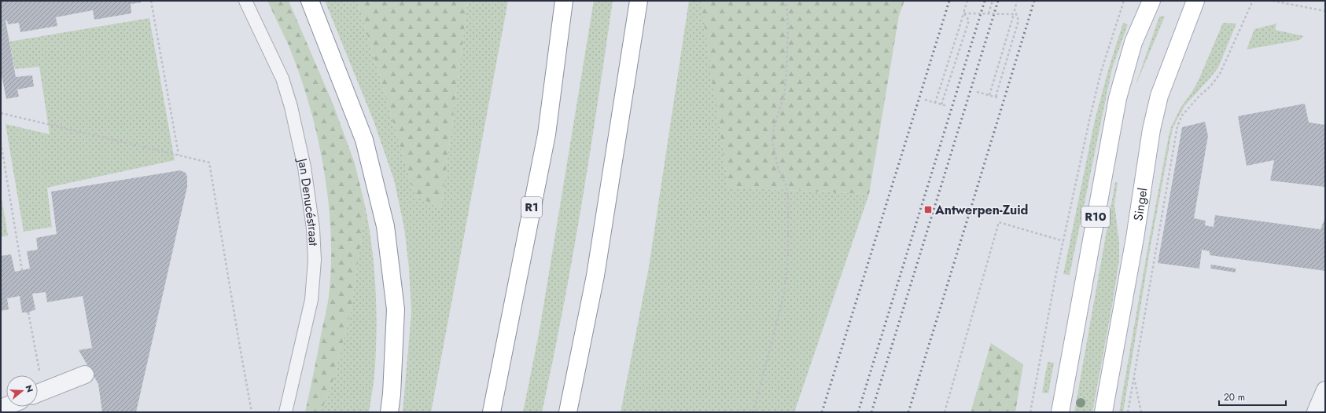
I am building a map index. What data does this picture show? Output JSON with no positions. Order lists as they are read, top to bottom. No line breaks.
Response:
{"streets":{"main road":["Singel","R1","R10"],"lane":["Jan Denucéstraat"]},"places":{"transit":["Antwerpen-Zuid"]},"scale_bar":"20 m","north":"right"}
